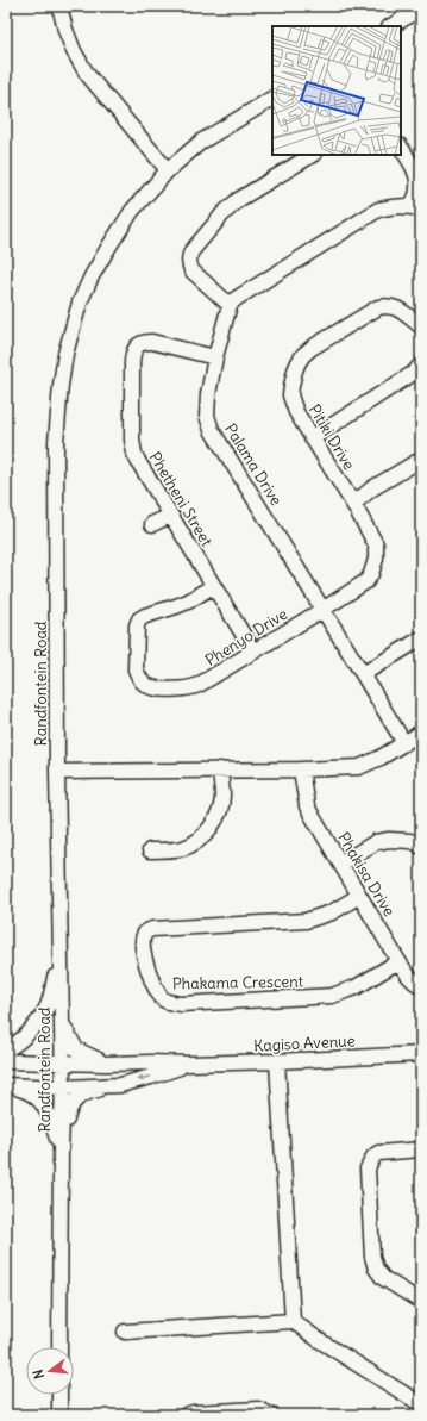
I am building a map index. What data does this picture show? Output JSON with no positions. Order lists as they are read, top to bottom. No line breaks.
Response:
{"streets":{"street":["Pitiki Drive","Palama Drive","Phetheni Street","Phenyo Drive","Randfontein Road","Phakisa Drive","Phakama Crescent","Kagiso Avenue"]},"crossings":[["Pitiki Drive","Phenyo Drive"],["Palama Drive","Phetheni Street"],["Palama Drive","Phenyo Drive"],["Phetheni Street","Phenyo Drive"],["Randfontein Road","Kagiso Avenue"],["Phakisa Drive","Phakama Crescent"]],"north":"left"}
